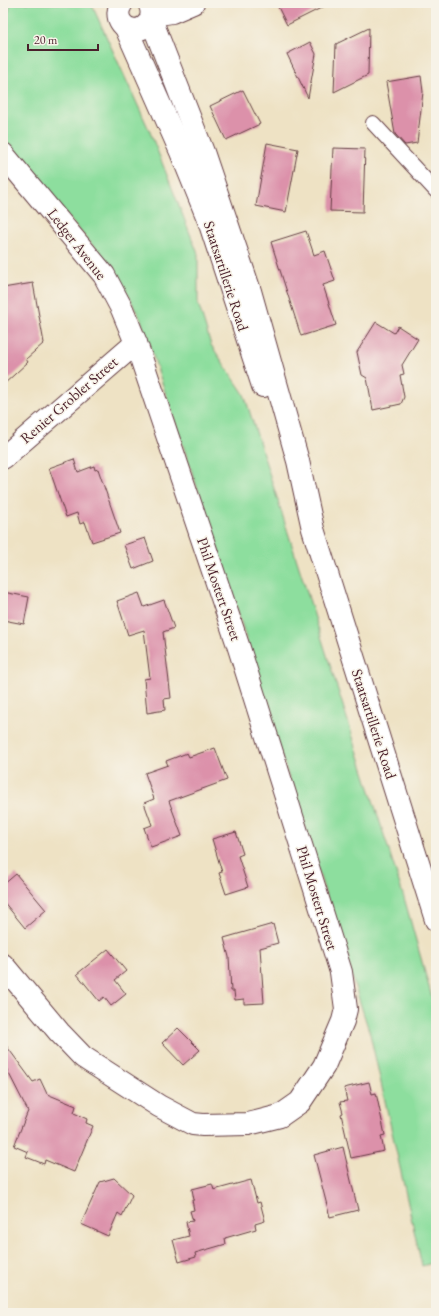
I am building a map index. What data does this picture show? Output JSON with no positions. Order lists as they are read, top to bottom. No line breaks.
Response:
{"streets":{"street":["Ledger Avenue","Staatsartillerie Road","Renier Grobler Street","Phil Mostert Street"]},"crossings":[["Ledger Avenue","Renier Grobler Street"],["Ledger Avenue","Phil Mostert Street"],["Renier Grobler Street","Phil Mostert Street"]],"scale_bar":"20 m"}
